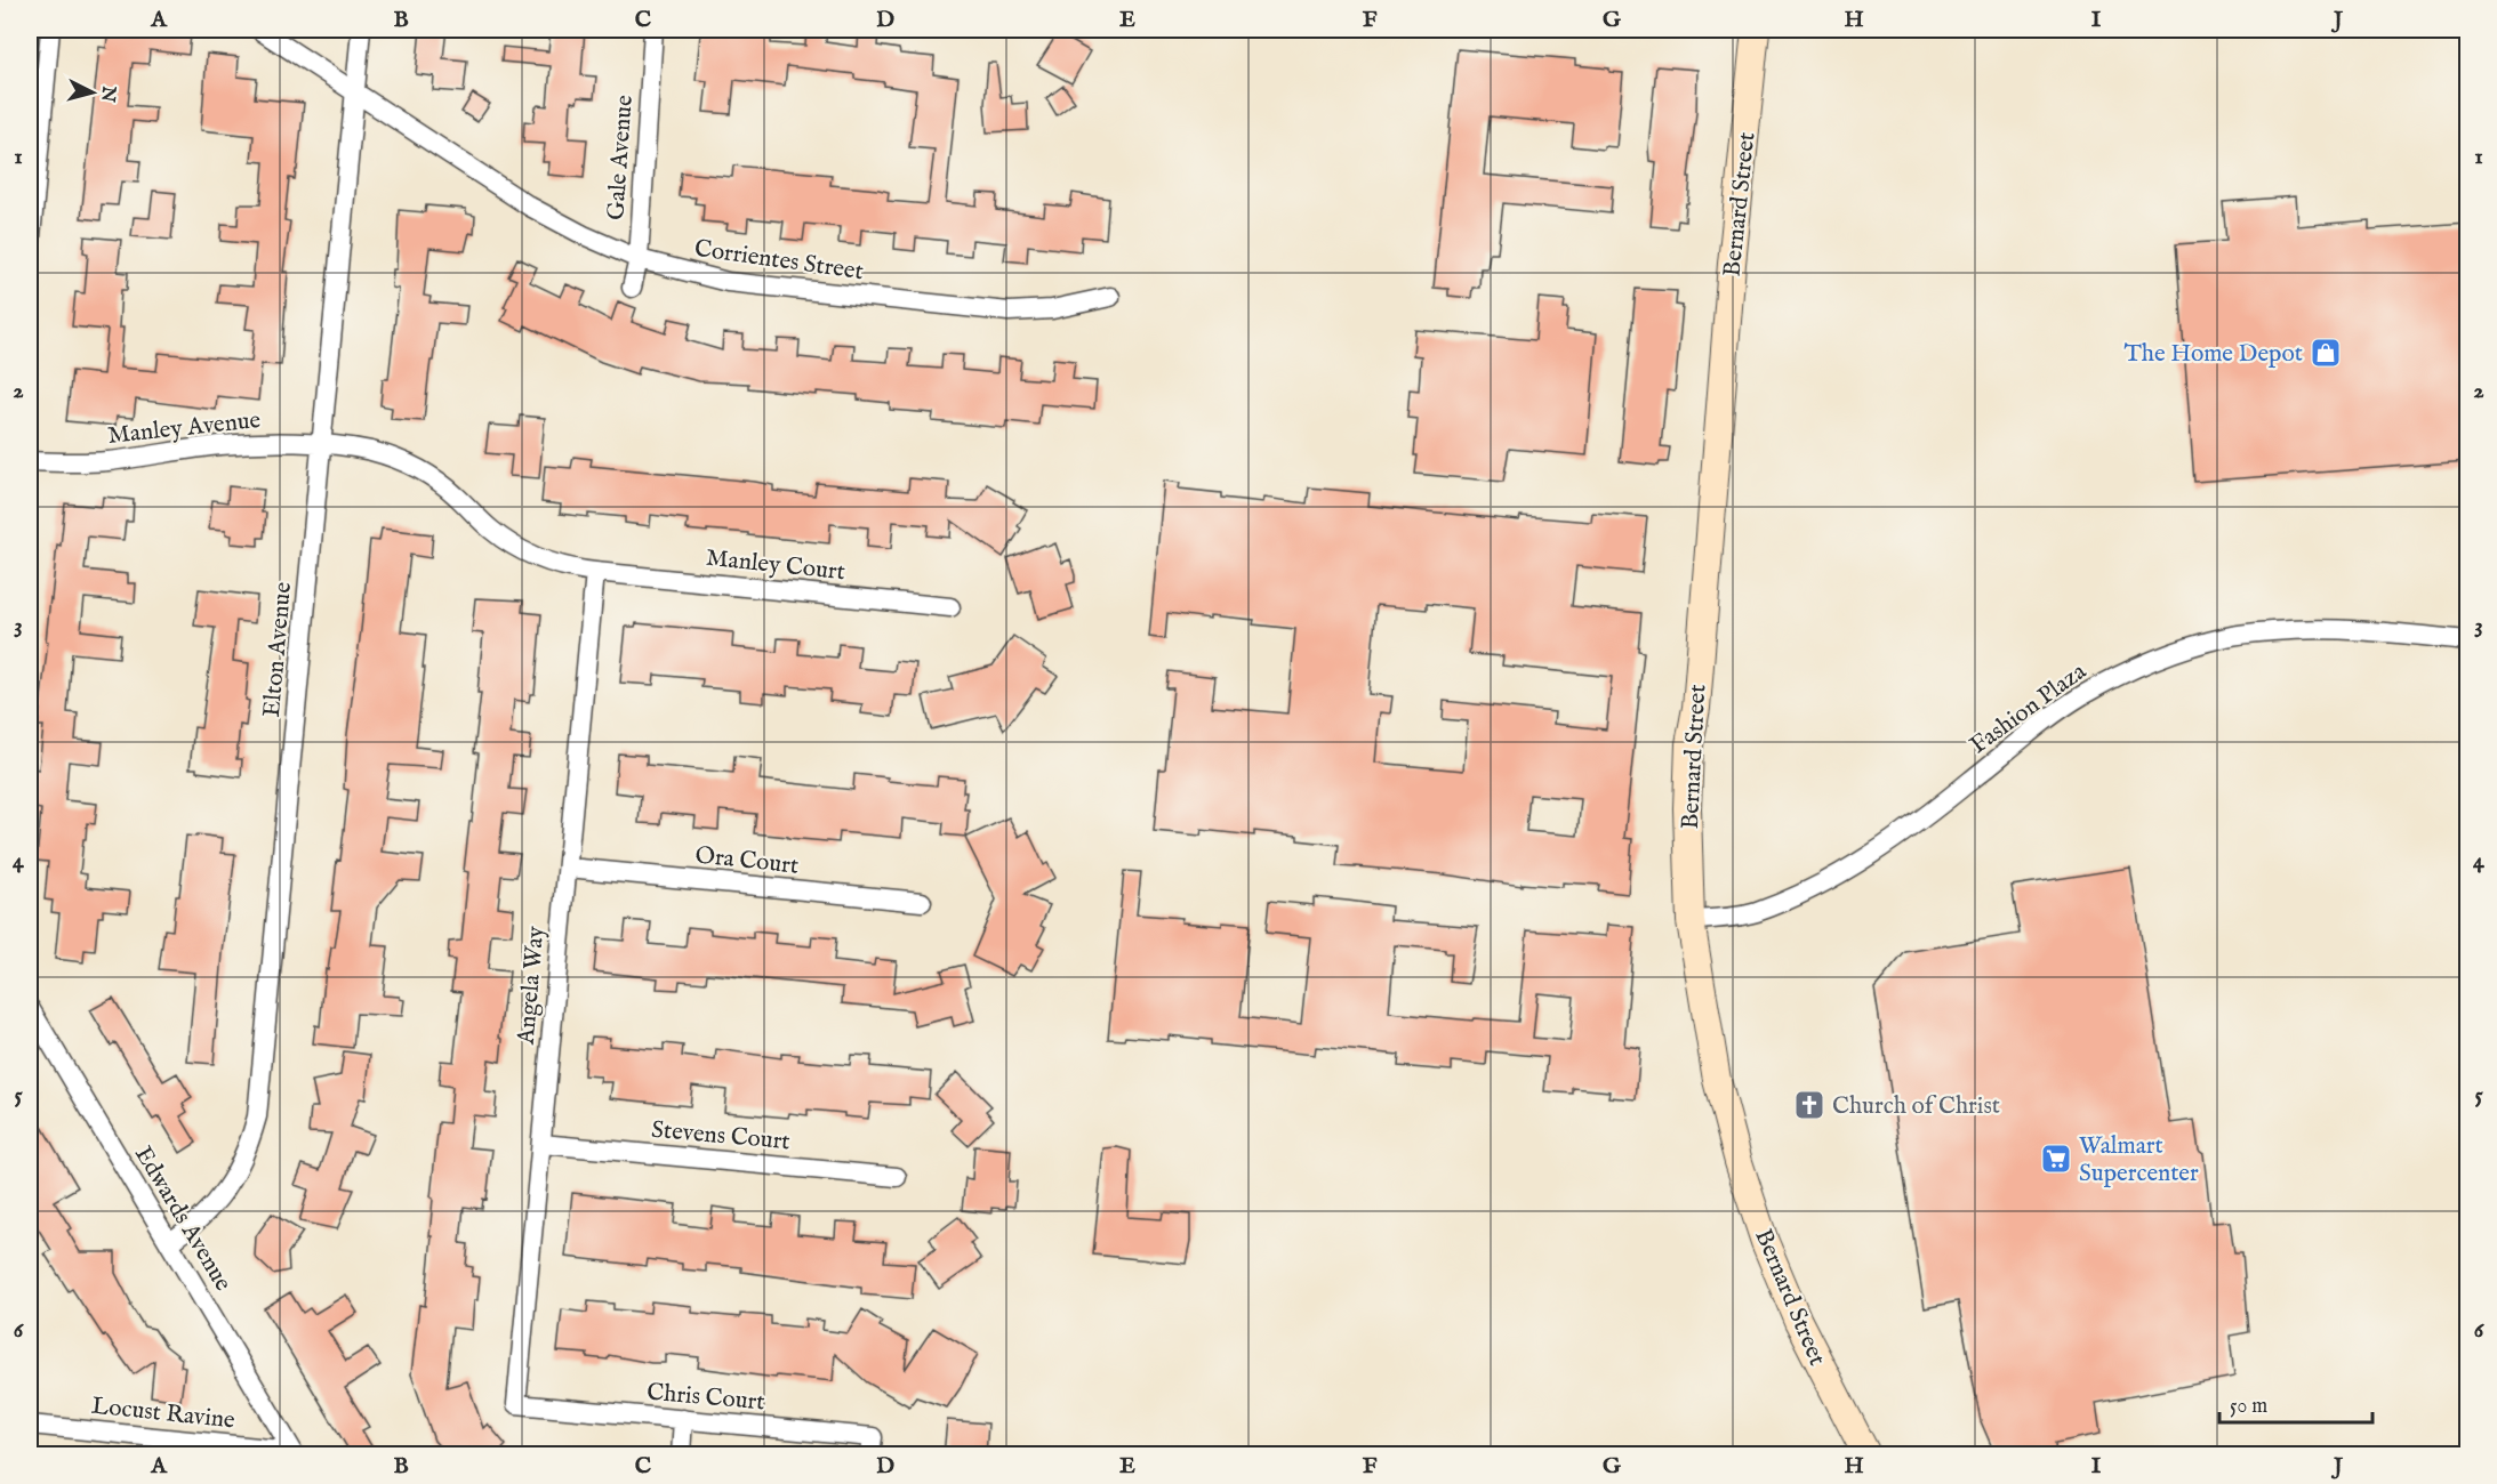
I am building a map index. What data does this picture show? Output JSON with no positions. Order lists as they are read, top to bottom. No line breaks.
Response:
{"streets":{"street":["Gale Avenue","Bernard Street","Corrientes Street","Manley Avenue","Manley Court","Elton Avenue","Fashion Plaza","Ora Court","Angela Way","Stevens Court","Edwards Avenue","Chris Court","Locust Ravine"]},"crossings":[["Gale Avenue","Corrientes Street"],["Bernard Street","Fashion Plaza"],["Corrientes Street","Elton Avenue"],["Manley Avenue","Manley Court"],["Manley Avenue","Elton Avenue"],["Manley Avenue","Angela Way"],["Manley Court","Angela Way"],["Elton Avenue","Edwards Avenue"],["Ora Court","Angela Way"],["Angela Way","Stevens Court"],["Angela Way","Chris Court"],["Edwards Avenue","Locust Ravine"]],"places":{"shop":["The Home Depot"],"church":["Church of Christ"],"supermarket":["Walmart Supercenter"]},"scale_bar":"50 m","north":"right","grid":{"columns":["A","B","C","D","E","F","G","H","I","J"],"rows":["1","2","3","4","5","6"]}}
